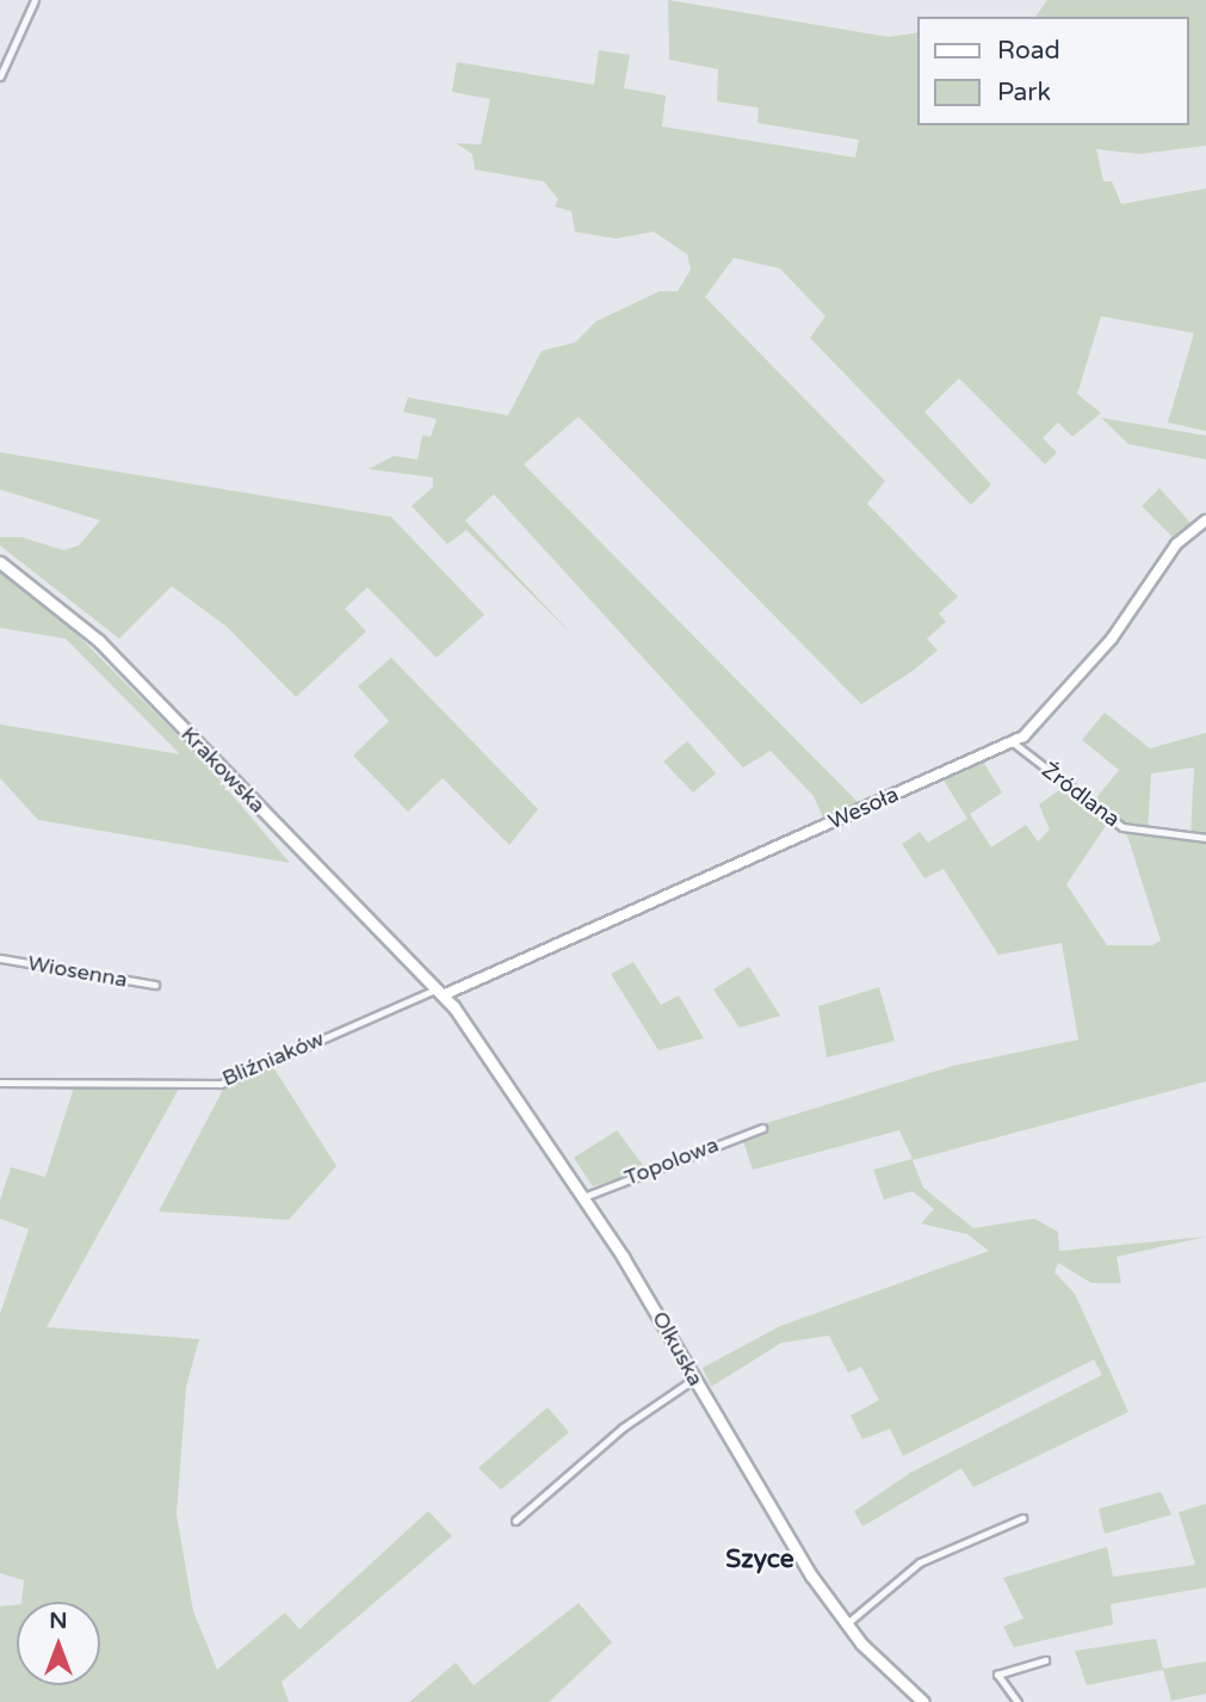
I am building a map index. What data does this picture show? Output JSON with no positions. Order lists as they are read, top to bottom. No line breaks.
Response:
{"streets":{"main road":["Krakowska","Olkuska"],"street":["Źródlana","Wesoła","Wiosenna","Bliźniaków","Topolowa"]},"crossings":[["Krakowska","Wesoła"],["Krakowska","Bliźniaków"],["Krakowska","Olkuska"],["Źródlana","Wesoła"],["Wesoła","Bliźniaków"],["Wesoła","Olkuska"],["Bliźniaków","Olkuska"],["Topolowa","Olkuska"]],"districts":["Szyce"],"legend":["Road","Park"],"north":"top"}
